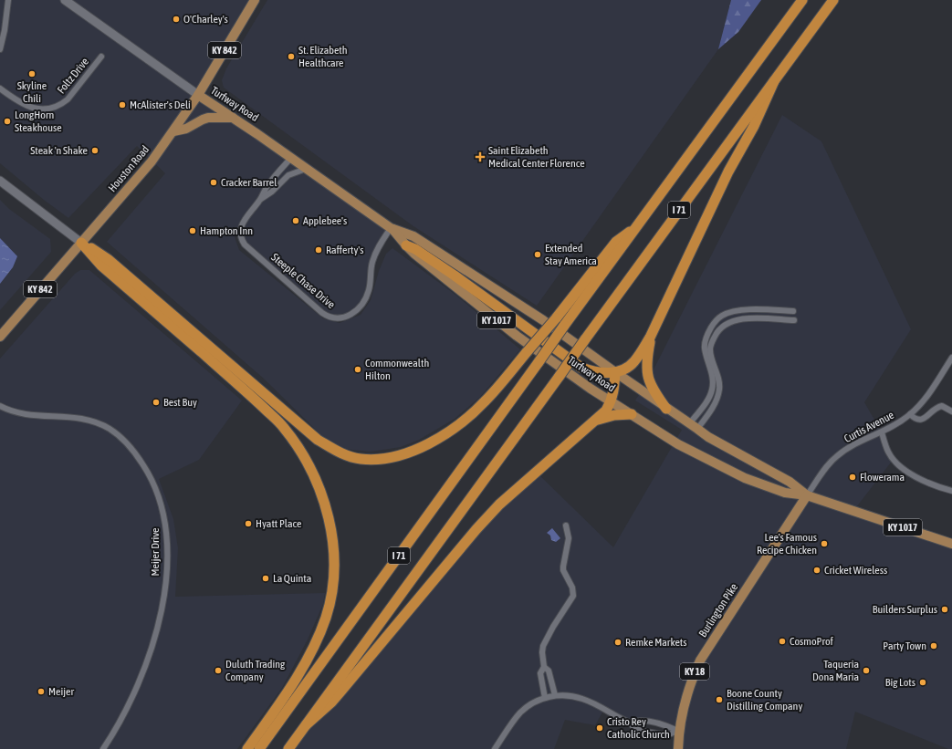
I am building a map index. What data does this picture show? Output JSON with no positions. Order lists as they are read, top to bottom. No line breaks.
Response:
{"streets":{"highway":["I 71"],"main road":["KY 842","Turfway Road","Houston Road","KY 1017","Burlington Pike","KY 18"],"street":["Foltz Drive","Steeple Chase Drive","Curtis Avenue","Meijer Drive"]},"crossings":[["Turfway Road","Houston Road"],["Turfway Road","Steeple Chase Drive"],["Turfway Road","Curtis Avenue"],["Turfway Road","Burlington Pike"],["Curtis Avenue","Burlington Pike"]],"places":{"other":["O'Charley's","St. Elizabeth Healthcare","Skyline Chili","McAlister's Deli","LongHorn Steakhouse","Steak 'n Shake","Cracker Barrel","Applebee's","Hampton Inn","Rafferty's","Extended Stay America","Commonwealth Hilton","Best Buy","Flowerama","Hyatt Place","Lee's Famous Recipe Chicken","Cricket Wireless","La Quinta","Builders Surplus","CosmoProf","Remke Markets","Party Town","Duluth Trading Company","Taqueria Dona Maria","Big Lots","Meijer","Boone County Distilling Company","Cristo Rey Catholic Church"],"health":["Saint Elizabeth Medical Center Florence"]}}
